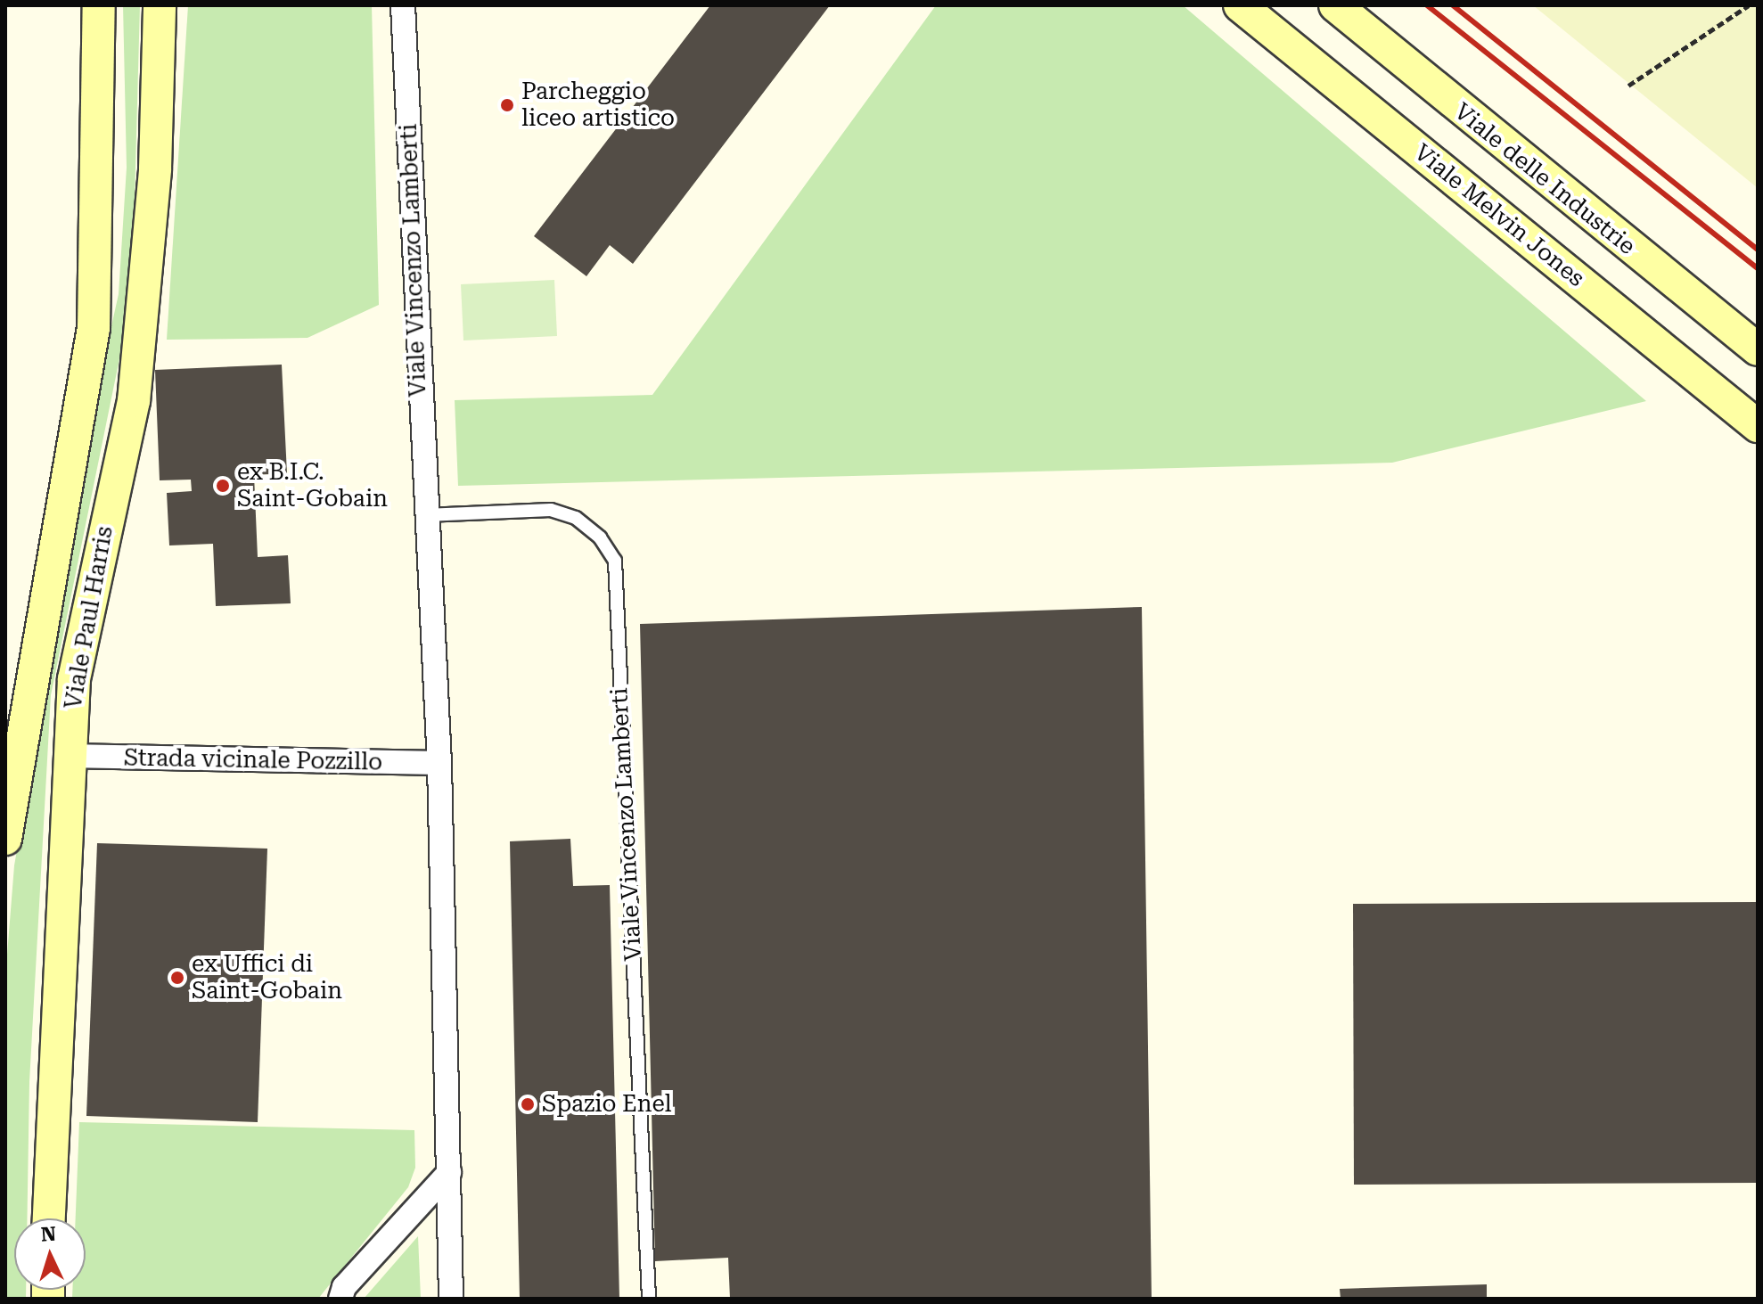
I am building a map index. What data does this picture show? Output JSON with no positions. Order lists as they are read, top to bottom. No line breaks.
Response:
{"streets":{"street":["Viale delle Industrie","Viale Melvin Jones","Viale Vincenzo Lamberti","Viale Paul Harris","Strada vicinale Pozzillo"]},"crossings":[["Viale Vincenzo Lamberti","Strada vicinale Pozzillo"],["Viale Paul Harris","Strada vicinale Pozzillo"]],"places":["Parcheggio liceo artistico","ex B.I.C. Saint-Gobain","ex Uffici di Saint-Gobain","Spazio Enel"],"north":"top"}
